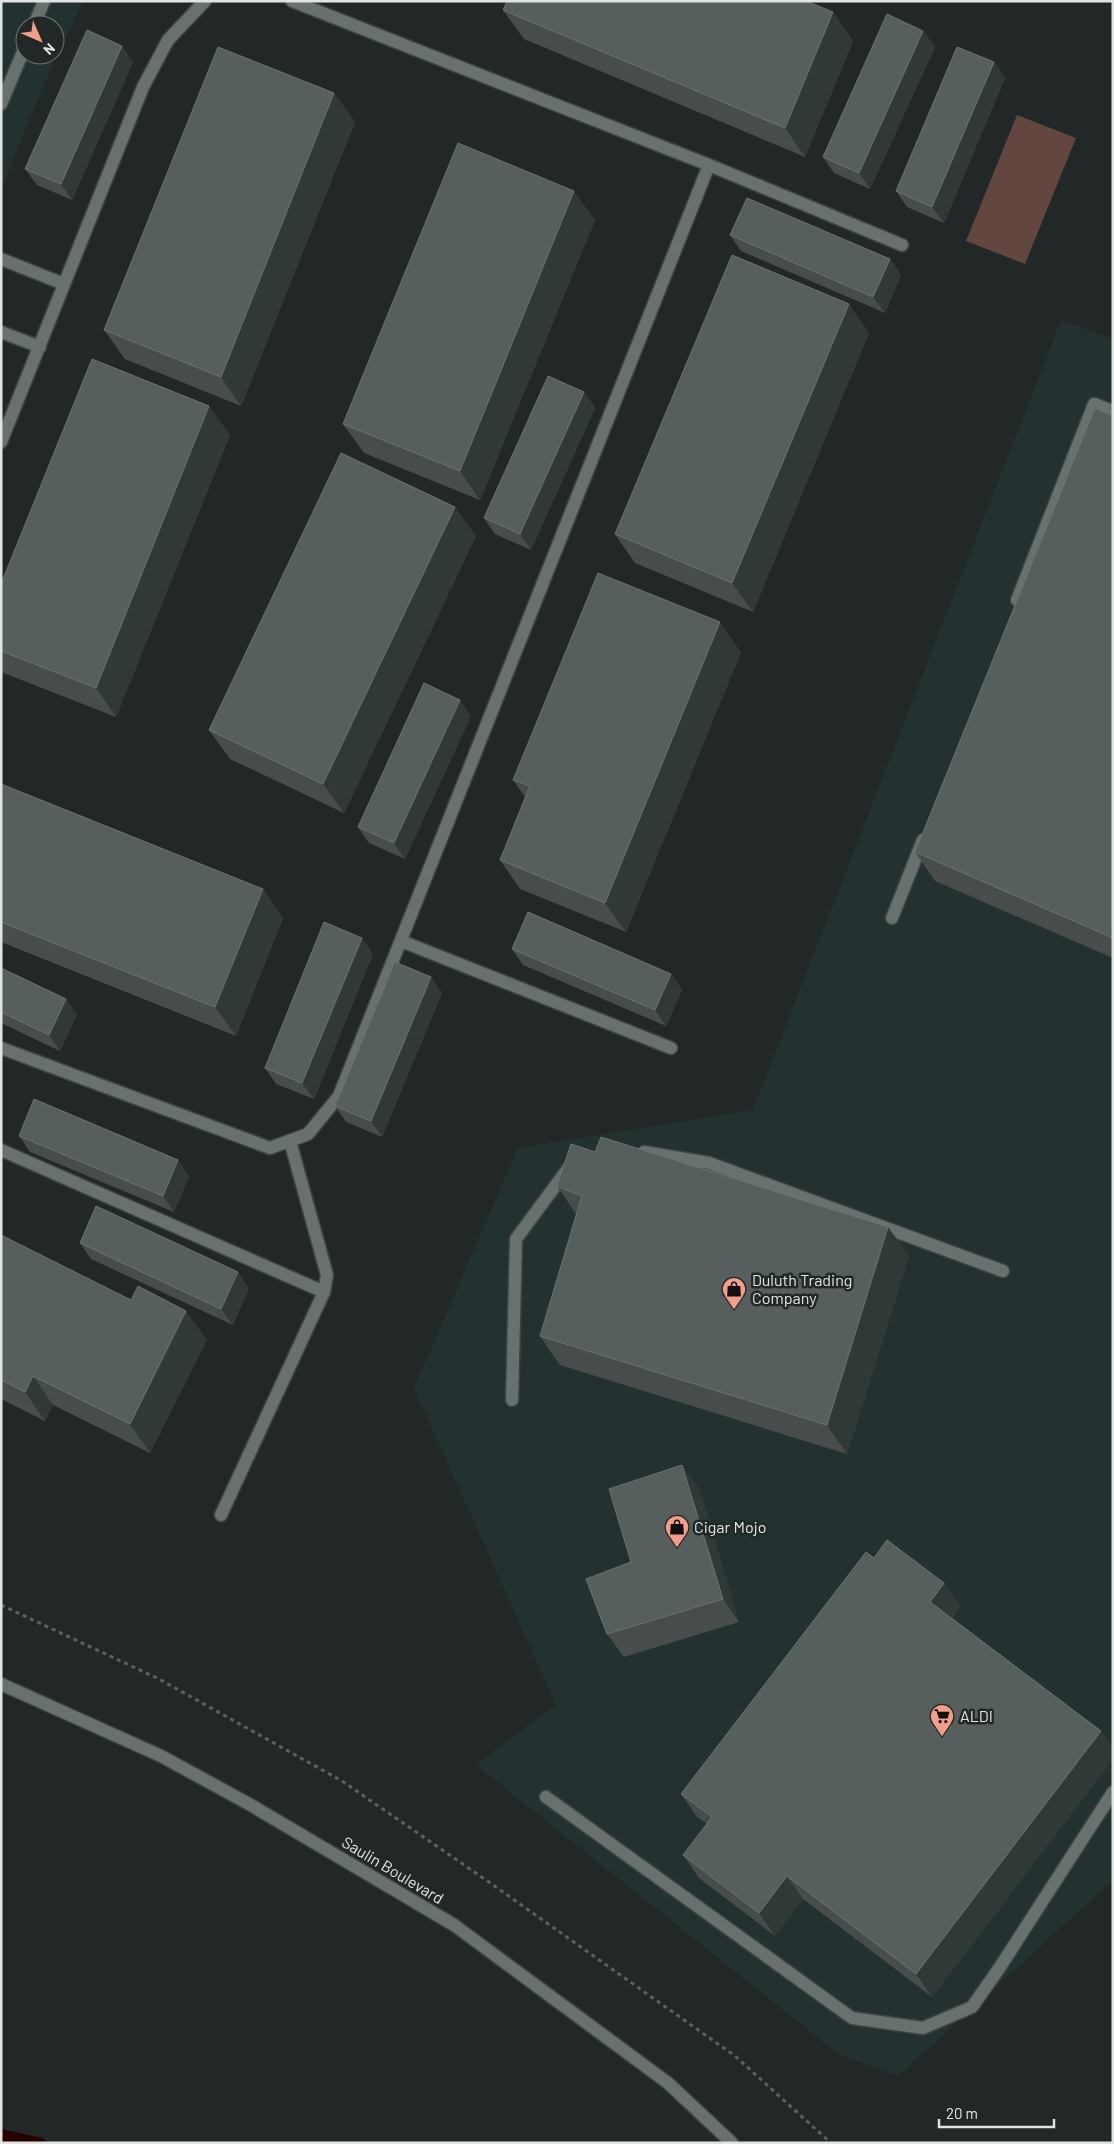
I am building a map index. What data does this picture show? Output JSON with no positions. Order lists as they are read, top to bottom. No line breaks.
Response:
{"streets":{"street":["Saulin Boulevard"]},"places":{"shop":["Duluth Trading Company","Cigar Mojo"],"supermarket":["ALDI"]},"scale_bar":"20 m","north":"bottom right"}
